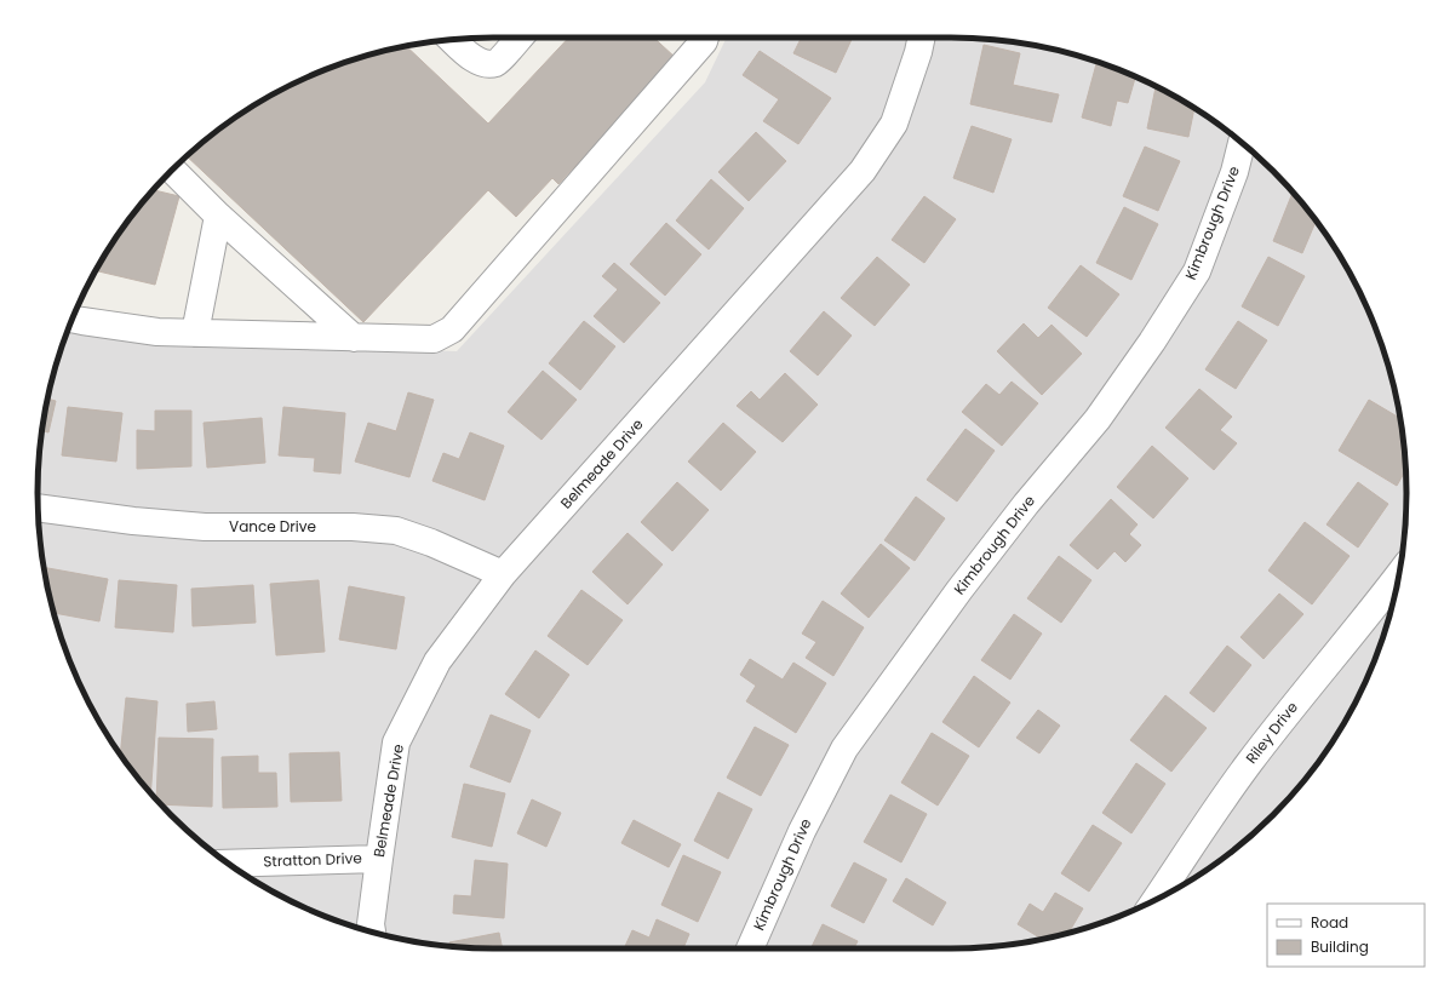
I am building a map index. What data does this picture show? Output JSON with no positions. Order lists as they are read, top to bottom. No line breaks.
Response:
{"streets":{"street":["Kimbrough Drive","Belmeade Drive","Vance Drive","Riley Drive","Stratton Drive"]},"crossings":[["Belmeade Drive","Vance Drive"],["Belmeade Drive","Stratton Drive"]],"legend":["Road","Building"]}
